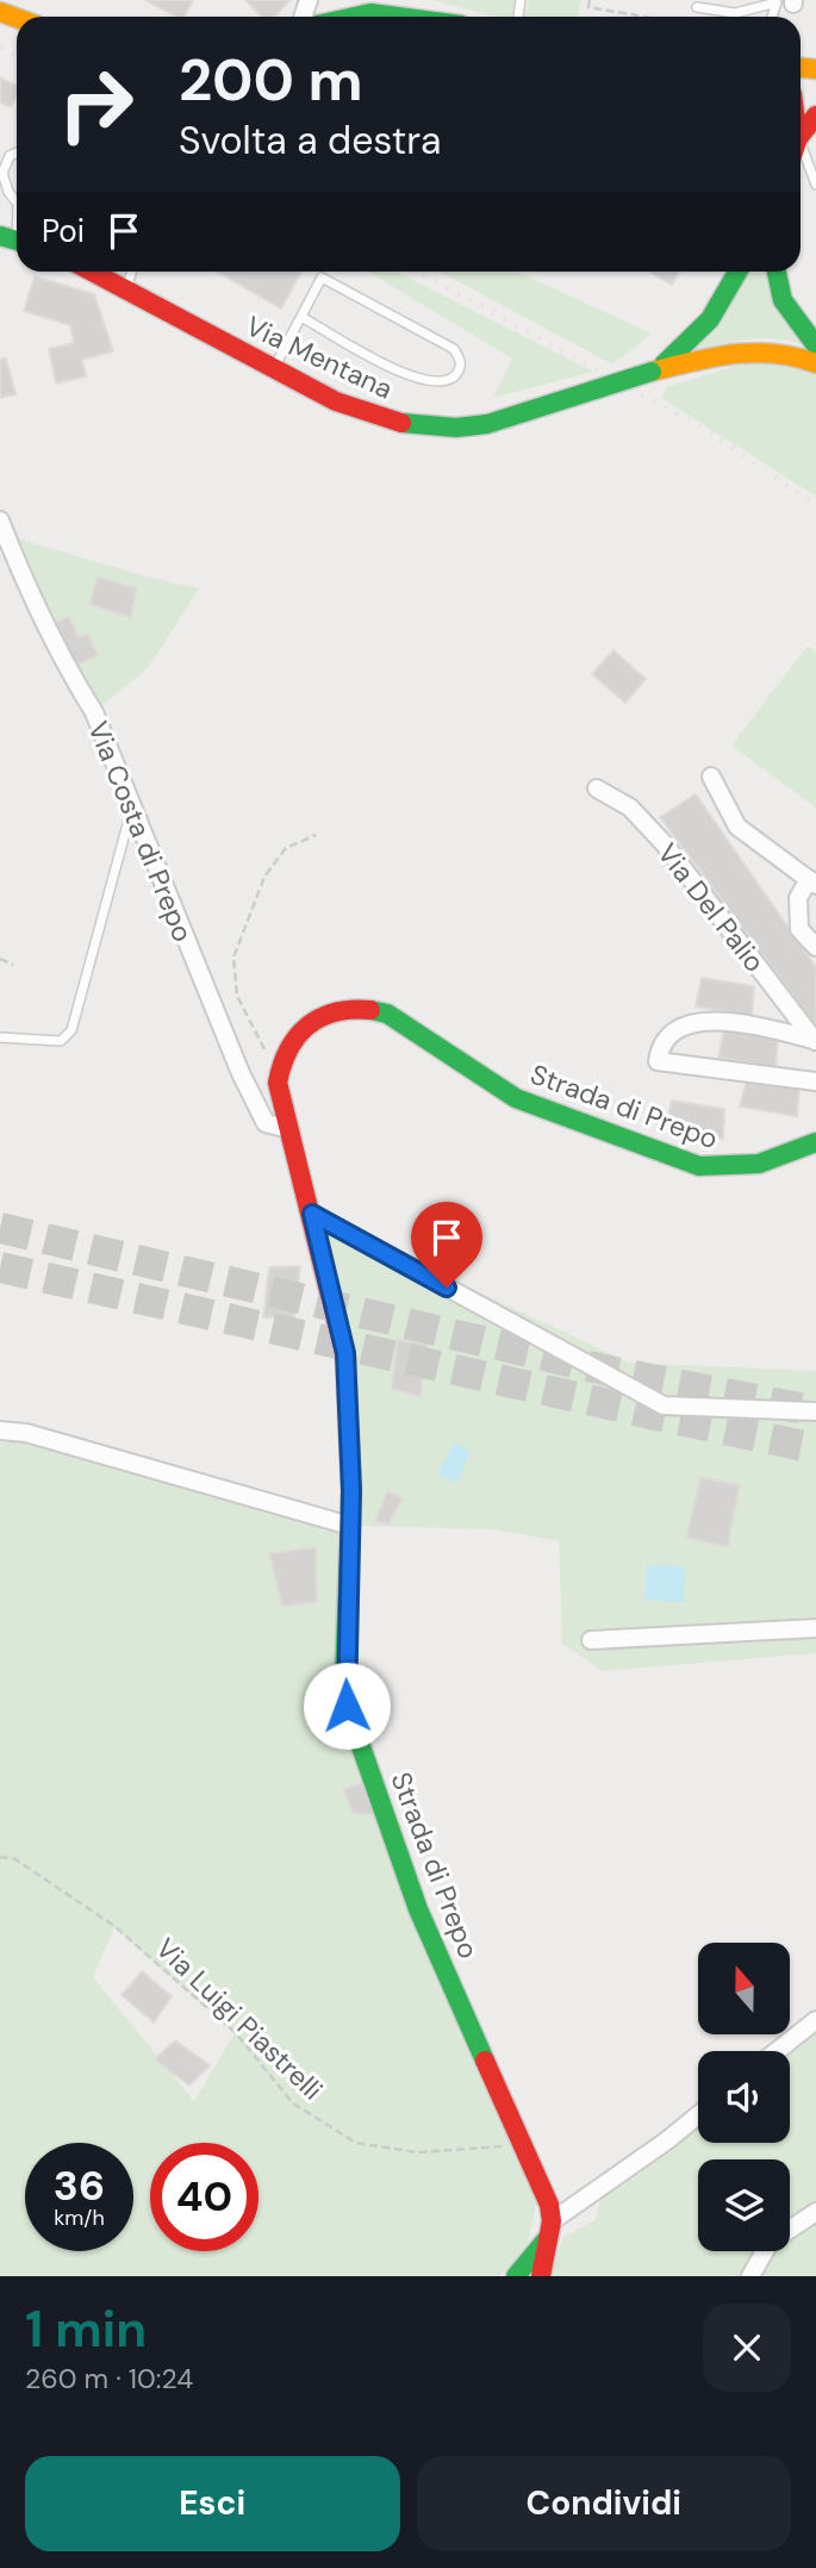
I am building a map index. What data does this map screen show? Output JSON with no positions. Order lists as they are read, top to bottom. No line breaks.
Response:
{"streets":{"street":["Via Mentana","Via Costa di Prepo","Via Del Palio","Strada di Prepo"],"path":["Via Luigi Piastrelli"]},"crossings":[["Via Costa di Prepo","Strada di Prepo"],["Strada di Prepo","Via Luigi Piastrelli"]],"north":"top","page":{"turn":["200 m","Svolta a destra"],"then":"Poi","speed":"36 km/h","limit":"40","heading":["1 min","260 m · 10:24"],"buttons":["Esci","Condividi"]}}
